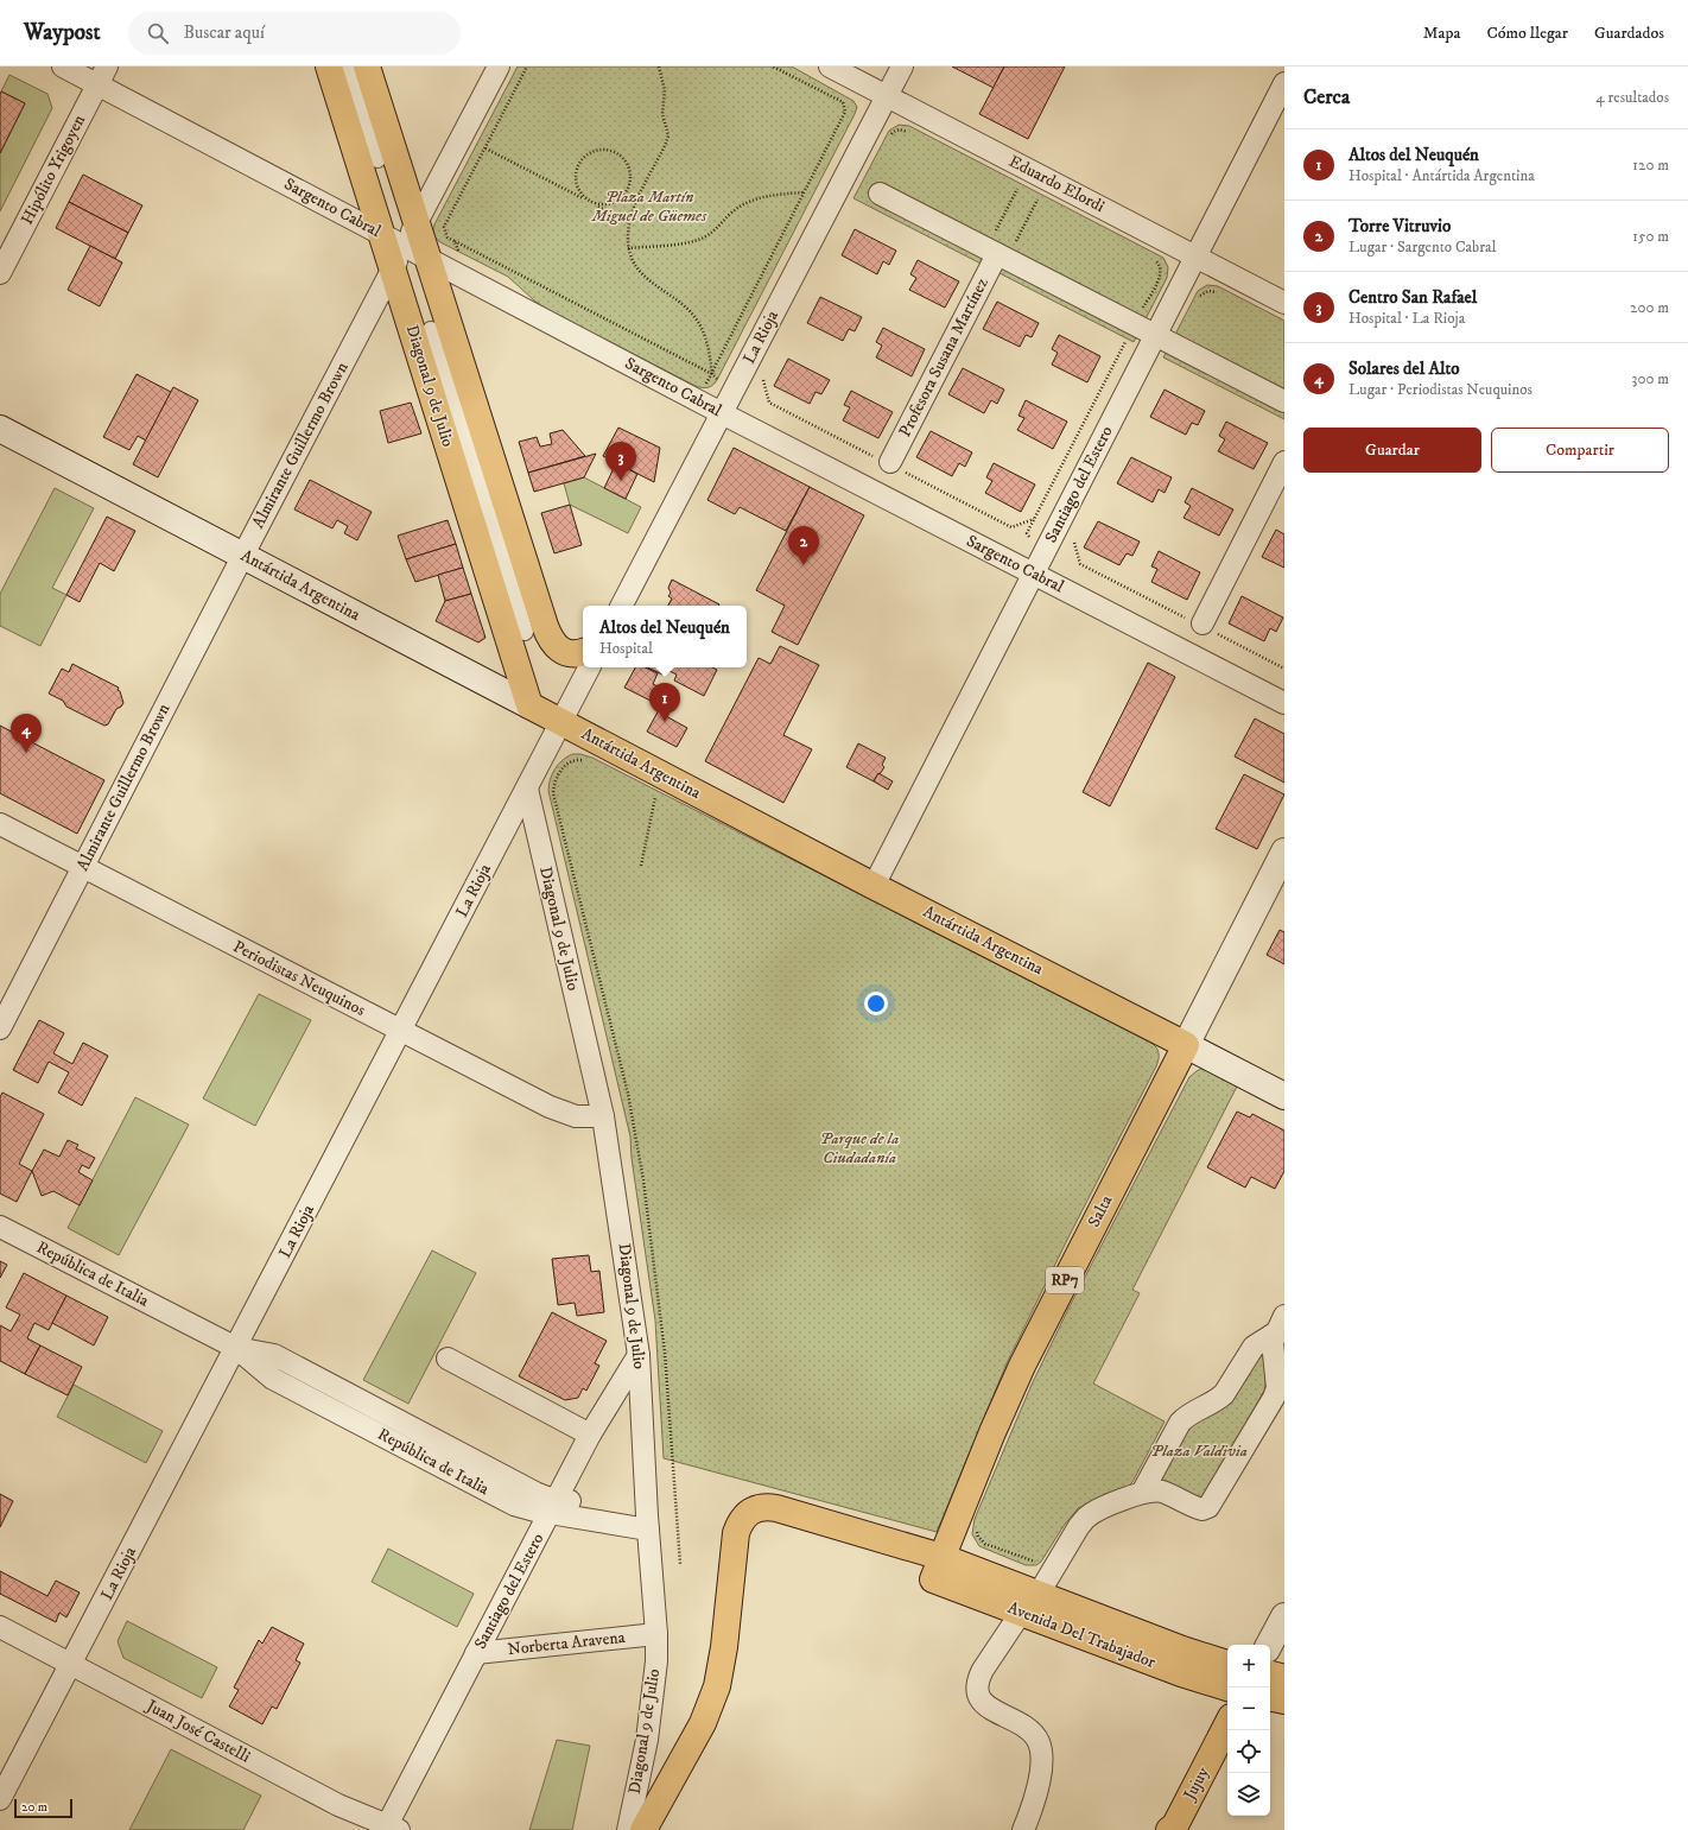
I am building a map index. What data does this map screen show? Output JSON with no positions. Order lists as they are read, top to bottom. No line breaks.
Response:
{"streets":{"main road":["Diagonal 9 de Julio","Antártida Argentina","Salta","RP7","Avenida Del Trabajador","Jujuy"],"street":["Hipólito Yrigoyen","Eduardo Elordi","Sargento Cabral","La Rioja","Profesora Susana Martínez","Almirante Guillermo Brown","Santiago del Estero","Periodistas Neuquinos","República de Italia","Norberta Aravena","Juan José Castelli"]},"crossings":[["Hipólito Yrigoyen","Sargento Cabral"],["Eduardo Elordi","La Rioja"],["Eduardo Elordi","Santiago del Estero"],["Sargento Cabral","La Rioja"],["Sargento Cabral","Diagonal 9 de Julio"],["Sargento Cabral","Almirante Guillermo Brown"],["Sargento Cabral","Santiago del Estero"],["La Rioja","Diagonal 9 de Julio"],["La Rioja","Antártida Argentina"],["La Rioja","Periodistas Neuquinos"],["La Rioja","República de Italia"],["La Rioja","Juan José Castelli"],["Diagonal 9 de Julio","Almirante Guillermo Brown"],["Diagonal 9 de Julio","Santiago del Estero"],["Diagonal 9 de Julio","Antártida Argentina"],["Diagonal 9 de Julio","Periodistas Neuquinos"],["Diagonal 9 de Julio","República de Italia"],["Diagonal 9 de Julio","Norberta Aravena"],["Almirante Guillermo Brown","Antártida Argentina"],["Almirante Guillermo Brown","Periodistas Neuquinos"],["Santiago del Estero","Antártida Argentina"],["Santiago del Estero","República de Italia"],["Santiago del Estero","Norberta Aravena"],["Santiago del Estero","Juan José Castelli"],["Antártida Argentina","Salta"],["Salta","Avenida Del Trabajador"]],"parks":["Plaza Martín Miguel de Güemes","Parque de la Ciudadanía","Plaza Valdivia"],"scale_bar":"20 m","page":{"header":"Waypost","search":"Buscar aquí","nav":["Mapa","Cómo llegar","Guardados"],"heading":["Cerca","4 resultados"],"list":[{"mark":"1","name":"Altos del Neuquén","note":"Hospital · Antártida Argentina","value":"120 m"},{"mark":"2","name":"Torre Vitruvio","note":"Lugar · Sargento Cabral","value":"150 m"},{"mark":"3","name":"Centro San Rafael","note":"Hospital · La Rioja","value":"200 m"},{"mark":"4","name":"Solares del Alto","note":"Lugar · Periodistas Neuquinos","value":"300 m"}],"buttons":["Guardar","Compartir"],"pins":["3","2","1","4"],"popup":["Altos del Neuquén","Hospital"],"map_buttons":["+","−"],"scale":"20 m"}}
